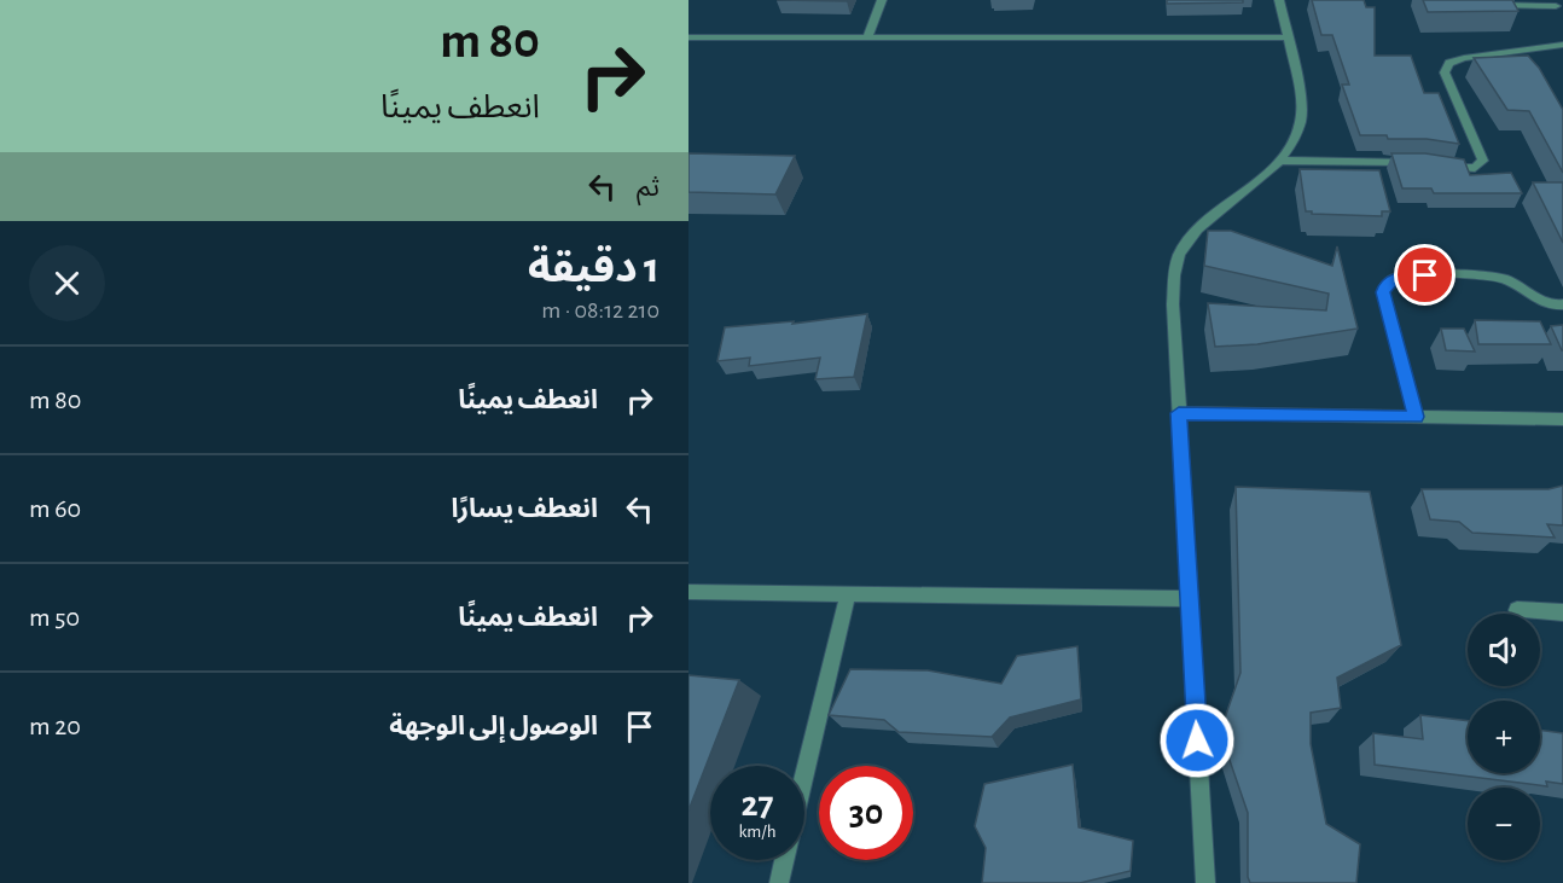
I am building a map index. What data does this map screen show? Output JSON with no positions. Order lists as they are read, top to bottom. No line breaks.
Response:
{"page":{"turn":["80 m","انعطف يمينًا"],"then":"ثم","heading":["1 دقيقة","210 m · 08:12"],"list":[{"name":"انعطف يمينًا","value":"80 m"},{"name":"انعطف يسارًا","value":"60 m"},{"name":"انعطف يمينًا","value":"50 m"},{"name":"الوصول إلى الوجهة","value":"20 m"}],"map_buttons":["+","−"],"speed":"27 km/h","limit":"30"}}
